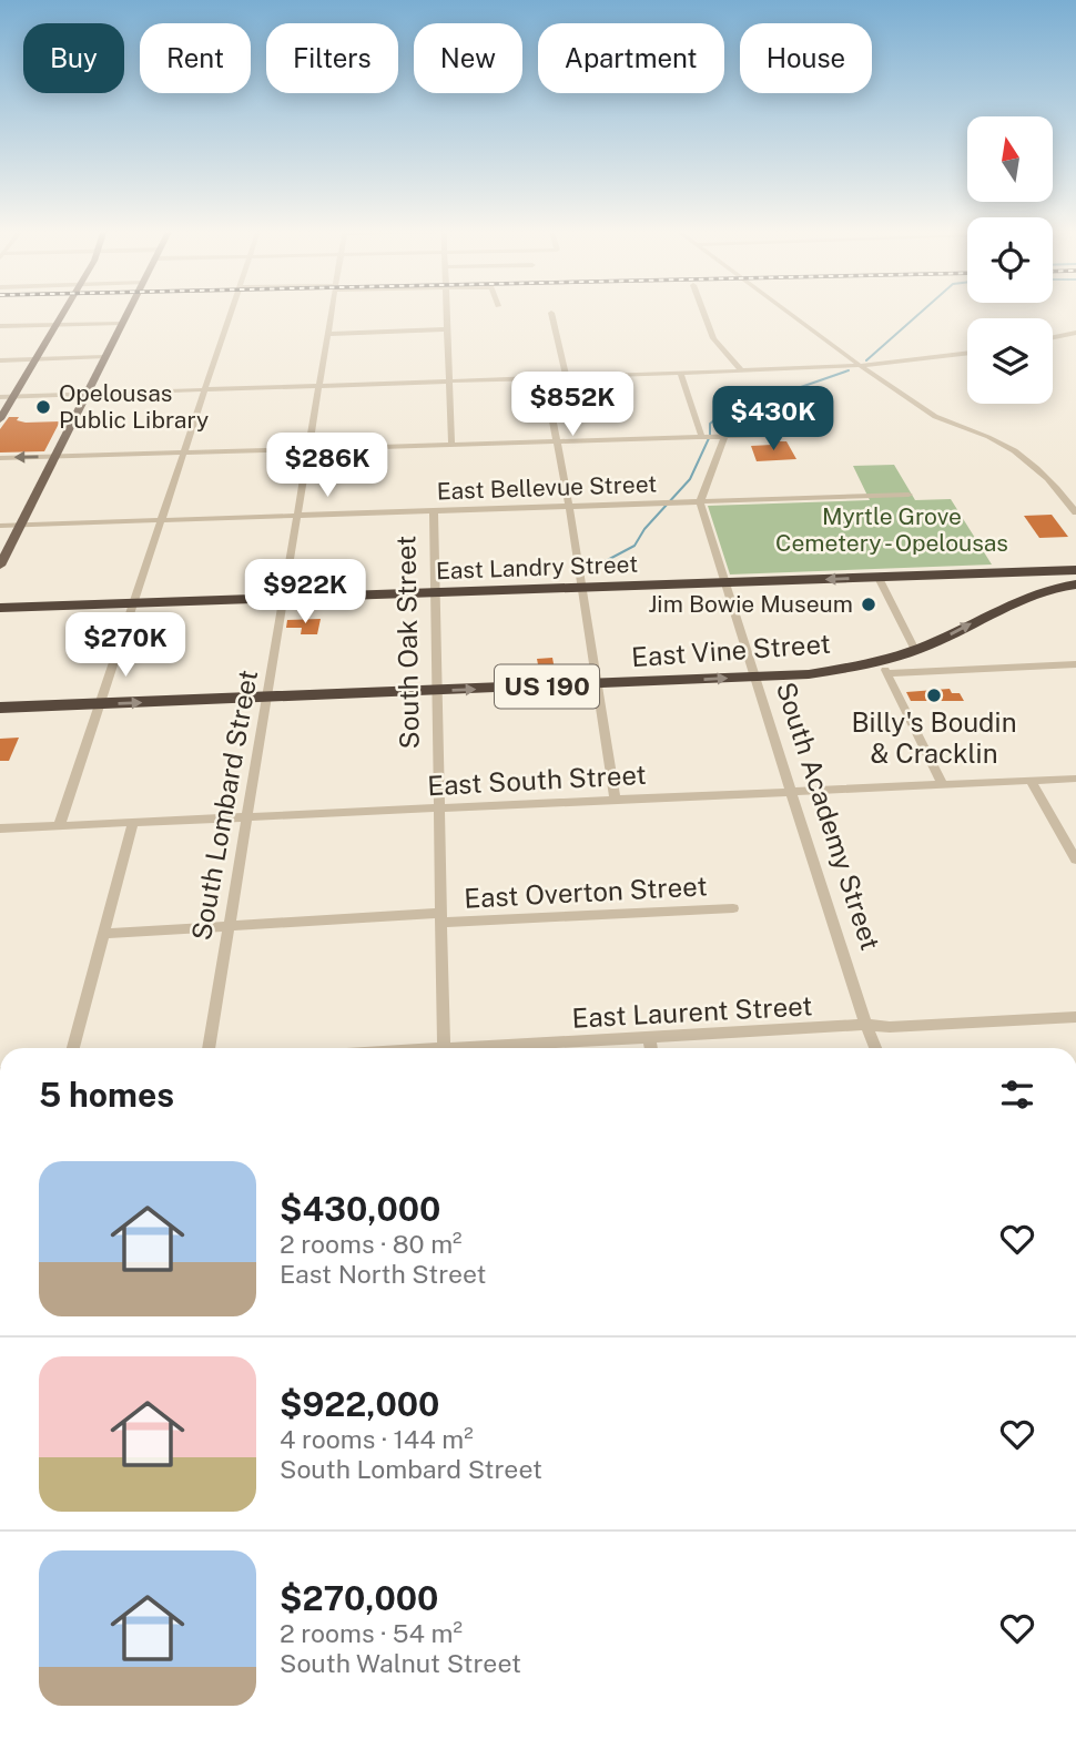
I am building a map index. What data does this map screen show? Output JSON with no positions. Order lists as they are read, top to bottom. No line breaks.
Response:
{"streets":{"highway":["East Landry Street","East Vine Street","US 190"],"street":["East Bellevue Street","South Oak Street","East South Street","South Lombard Street","South Academy Street","East Overton Street","East Laurent Street"]},"crossings":[["East Bellevue Street","South Oak Street"],["East Bellevue Street","South Lombard Street"],["East Bellevue Street","South Academy Street"],["East Landry Street","South Oak Street"],["East Landry Street","South Lombard Street"],["East Landry Street","South Academy Street"],["South Oak Street","East Vine Street"],["South Oak Street","East South Street"],["South Oak Street","East Overton Street"],["East Vine Street","South Lombard Street"],["East Vine Street","South Academy Street"],["East South Street","South Lombard Street"],["East South Street","South Academy Street"],["South Lombard Street","East Overton Street"],["South Academy Street","East Laurent Street"]],"one_way":["East Vine Street"],"parks":["Myrtle Grove Cemetery - Opelousas"],"places":["Opelousas Public Library","Jim Bowie Museum","Billy's Boudin & Cracklin"],"north":"top","page":{"chip":["Buy","Rent","Filters","New","Apartment","House"],"price":["$852K","$430K","$286K","$922K","$270K"],"heading":"5 homes","list":[{"name":"$430,000","note":"2 rooms · 80 m² · East North Street"},{"name":"$922,000","note":"4 rooms · 144 m² · South Lombard Street"},{"name":"$270,000","note":"2 rooms · 54 m² · South Walnut Street"}]}}
